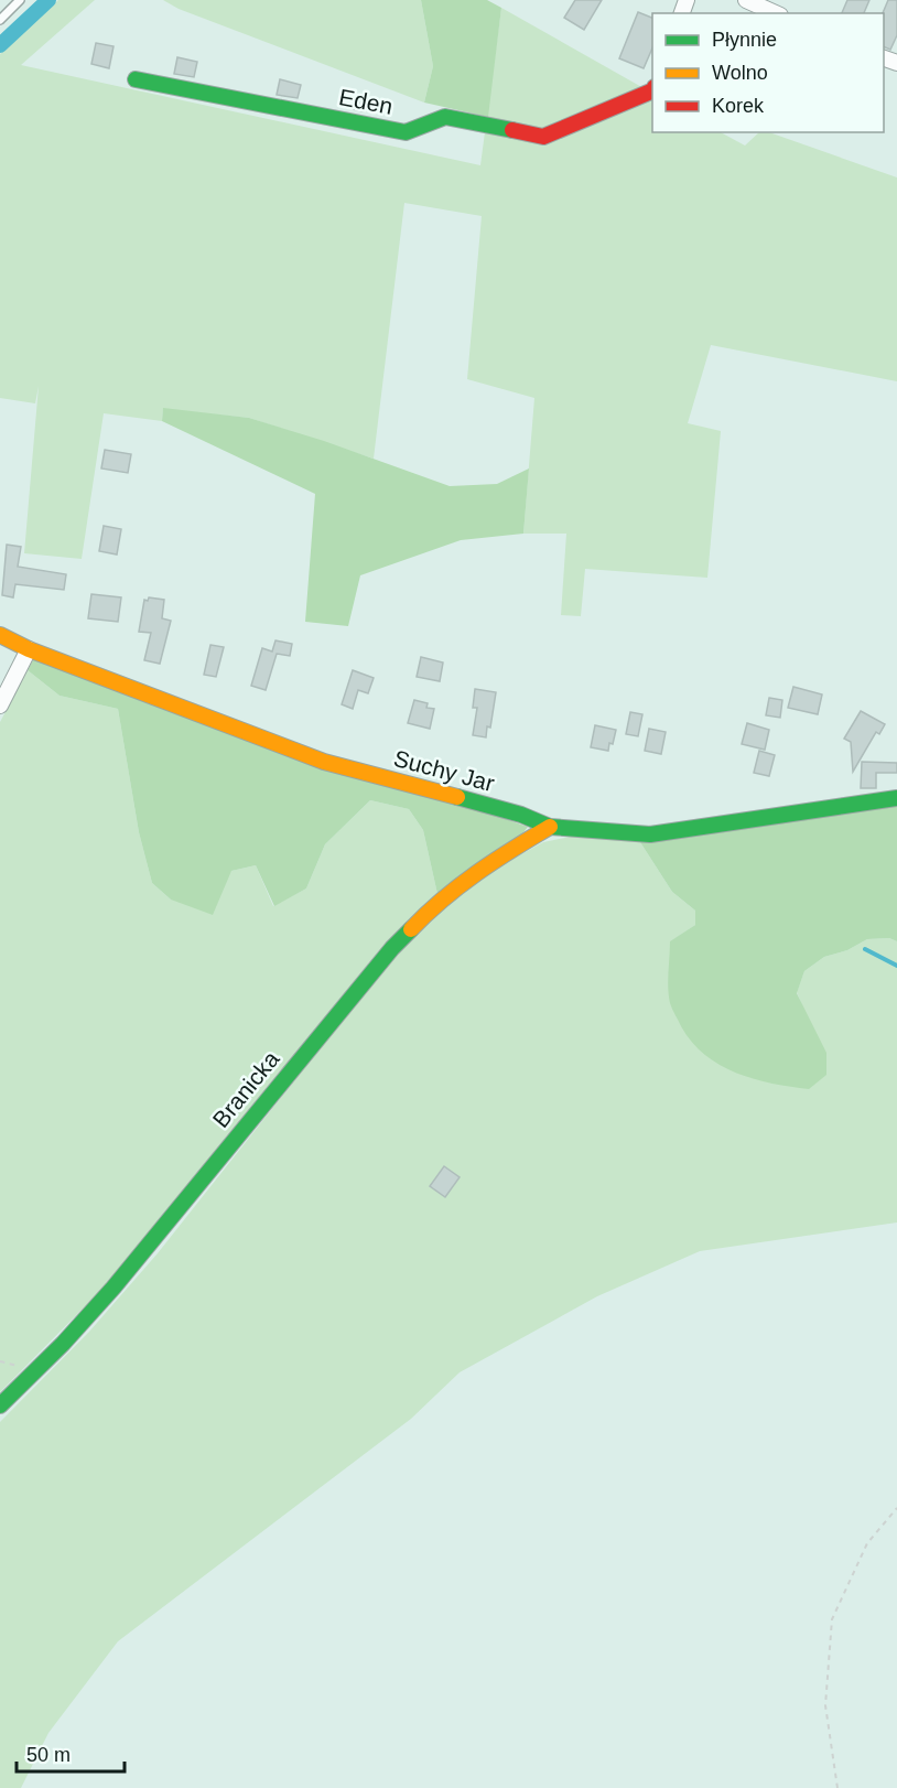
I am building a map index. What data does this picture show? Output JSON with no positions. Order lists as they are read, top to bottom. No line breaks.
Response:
{"streets":{"street":["Eden","Suchy Jar","Branicka"]},"crossings":[["Suchy Jar","Branicka"]],"legend":["Płynnie","Wolno","Korek"],"scale_bar":"50 m"}
